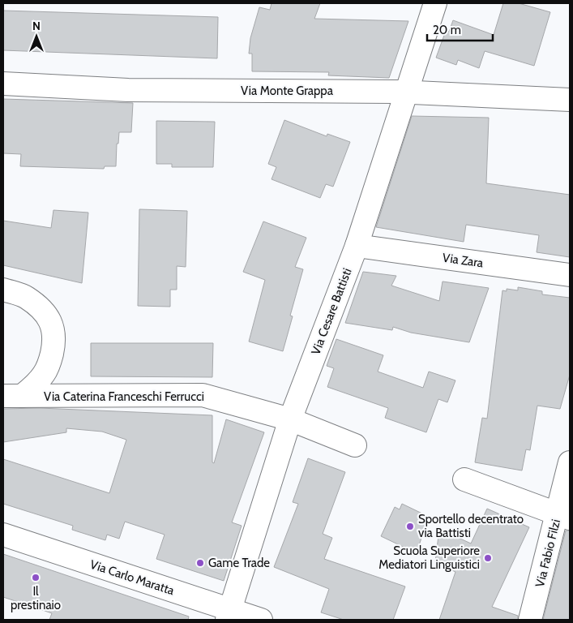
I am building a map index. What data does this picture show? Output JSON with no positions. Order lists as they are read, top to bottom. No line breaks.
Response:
{"streets":{"street":["Via Monte Grappa","Via Zara","Via Cesare Battisti","Via Caterina Franceschi Ferrucci","Via Fabio Filzi","Via Carlo Maratta"]},"crossings":[["Via Monte Grappa","Via Cesare Battisti"],["Via Zara","Via Cesare Battisti"],["Via Cesare Battisti","Via Caterina Franceschi Ferrucci"],["Via Cesare Battisti","Via Carlo Maratta"]],"places":["Sportello decentrato via Battisti","Scuola Superiore Mediatori Linguistici","Game Trade","Il prestinaio"],"scale_bar":"20 m","north":"top"}
